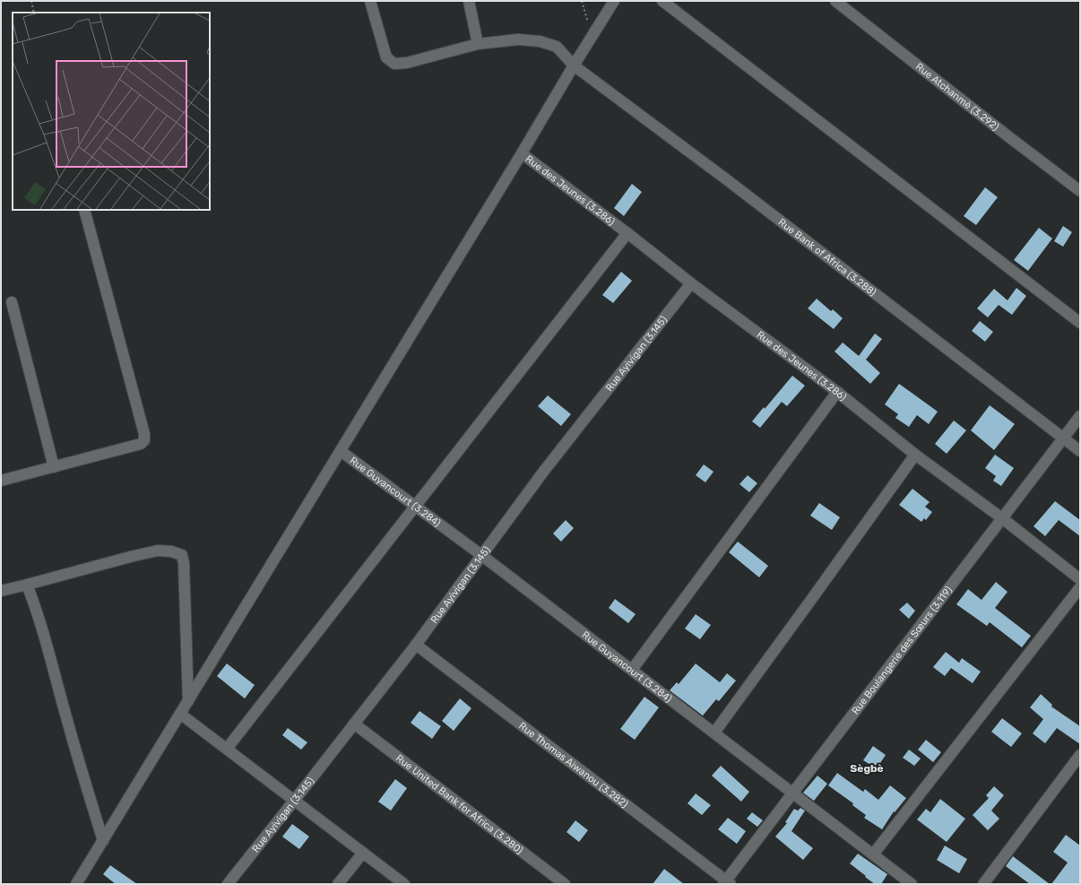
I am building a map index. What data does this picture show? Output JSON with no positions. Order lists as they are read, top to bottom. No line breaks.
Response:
{"streets":{"street":["Rue Atchanmè (3.292)","Rue des Jeunes (3.286)","Rue Bank of Africa (3.288)","Rue Ayivigan (3.145)","Rue Guyancourt (3.284)","Rue Boulangerie des Sœurs (3.119)","Rue Thomas Aiwanou (3.282)","Rue United Bank for Africa (3.280)"]},"crossings":[["Rue des Jeunes (3.286)","Rue Ayivigan (3.145)"],["Rue des Jeunes (3.286)","Rue Boulangerie des Sœurs (3.119)"],["Rue Bank of Africa (3.288)","Rue Boulangerie des Sœurs (3.119)"],["Rue Ayivigan (3.145)","Rue Guyancourt (3.284)"],["Rue Ayivigan (3.145)","Rue Thomas Aiwanou (3.282)"],["Rue Ayivigan (3.145)","Rue United Bank for Africa (3.280)"],["Rue Guyancourt (3.284)","Rue Boulangerie des Sœurs (3.119)"],["Rue Boulangerie des Sœurs (3.119)","Rue Thomas Aiwanou (3.282)"]],"districts":["Sègbè"]}
